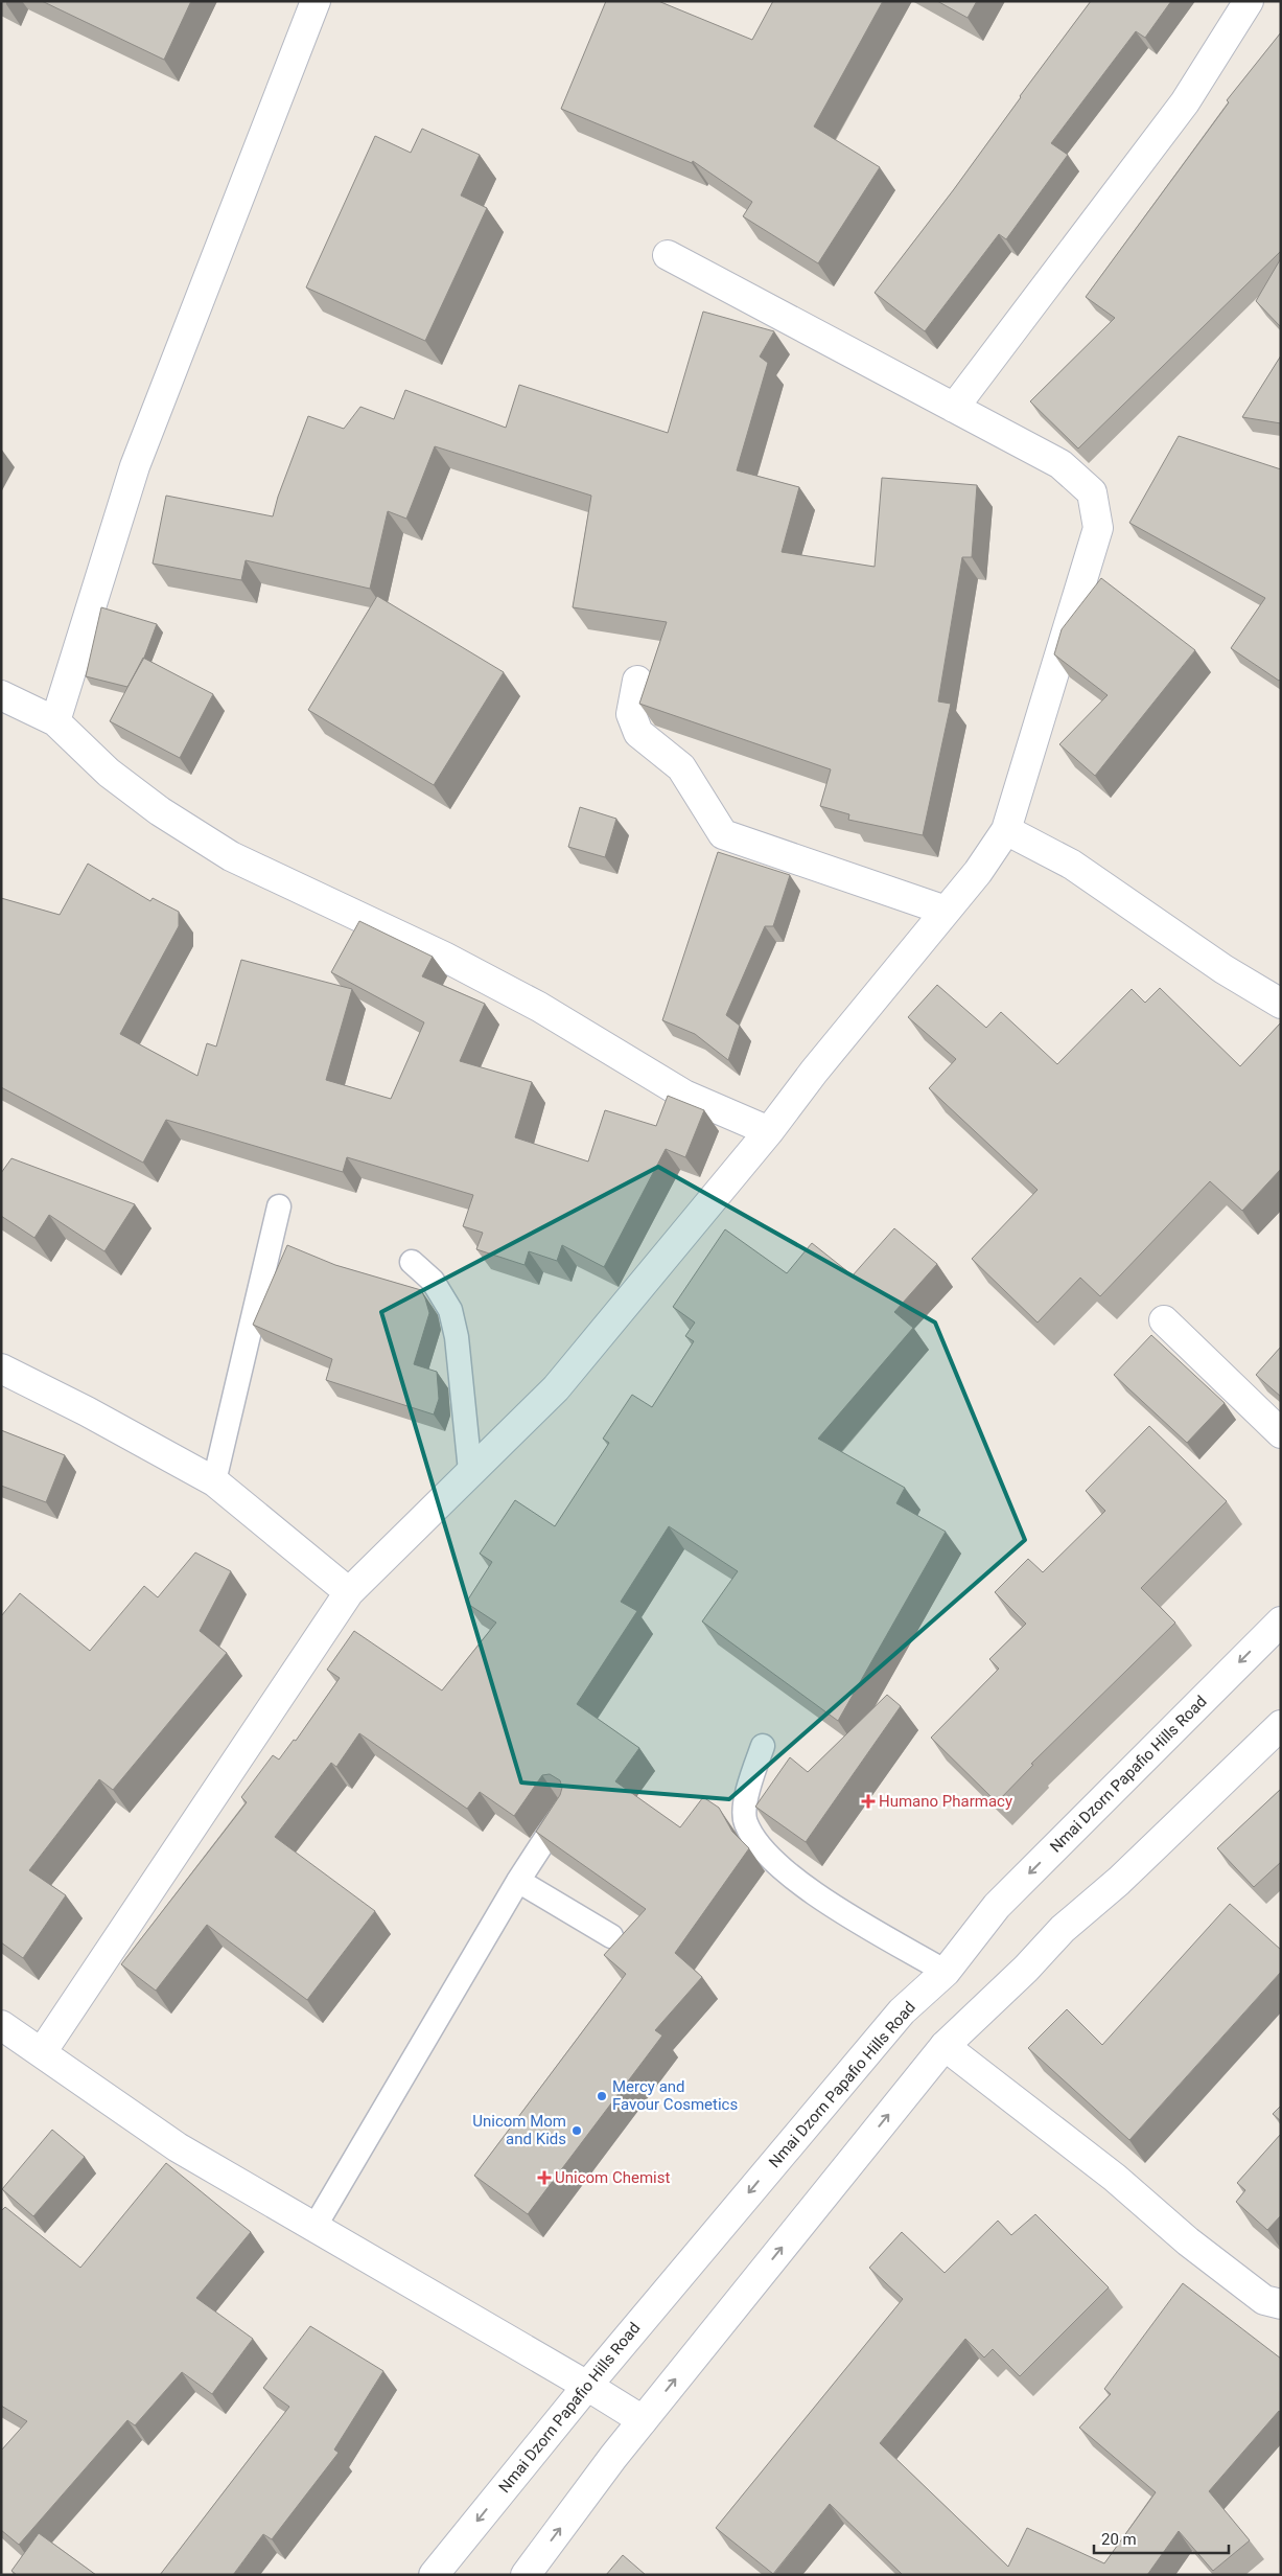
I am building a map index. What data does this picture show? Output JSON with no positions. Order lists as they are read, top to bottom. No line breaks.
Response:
{"streets":{"street":["Nmai Dzorn Papafio Hills Road"]},"places":{"health":["Humano Pharmacy","Unicom Chemist"],"other":["Mercy and Favour Cosmetics","Unicom Mom and Kids"]},"scale_bar":"20 m"}
